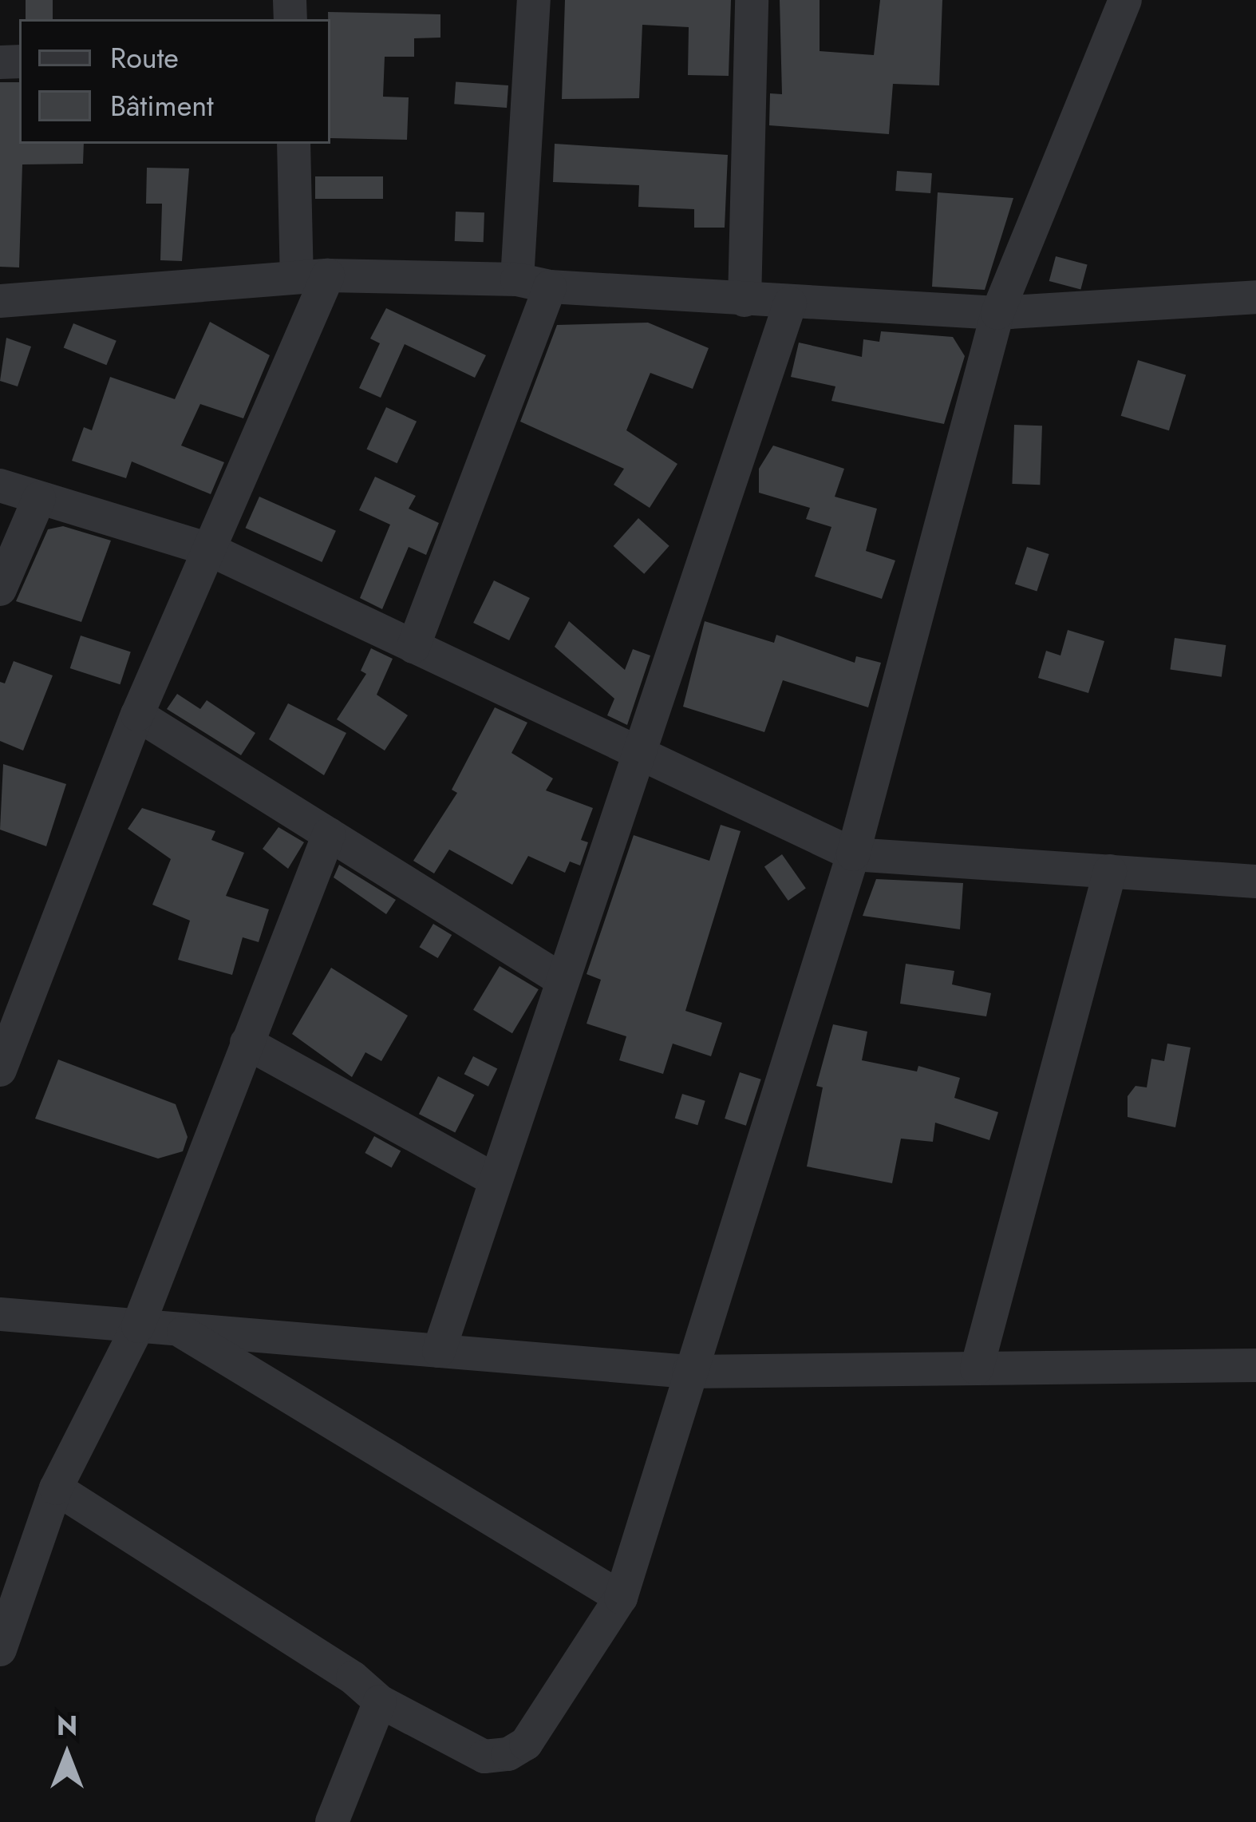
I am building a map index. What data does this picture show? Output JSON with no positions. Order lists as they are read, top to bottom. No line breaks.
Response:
{"legend":["Route","Bâtiment"],"north":"top"}
